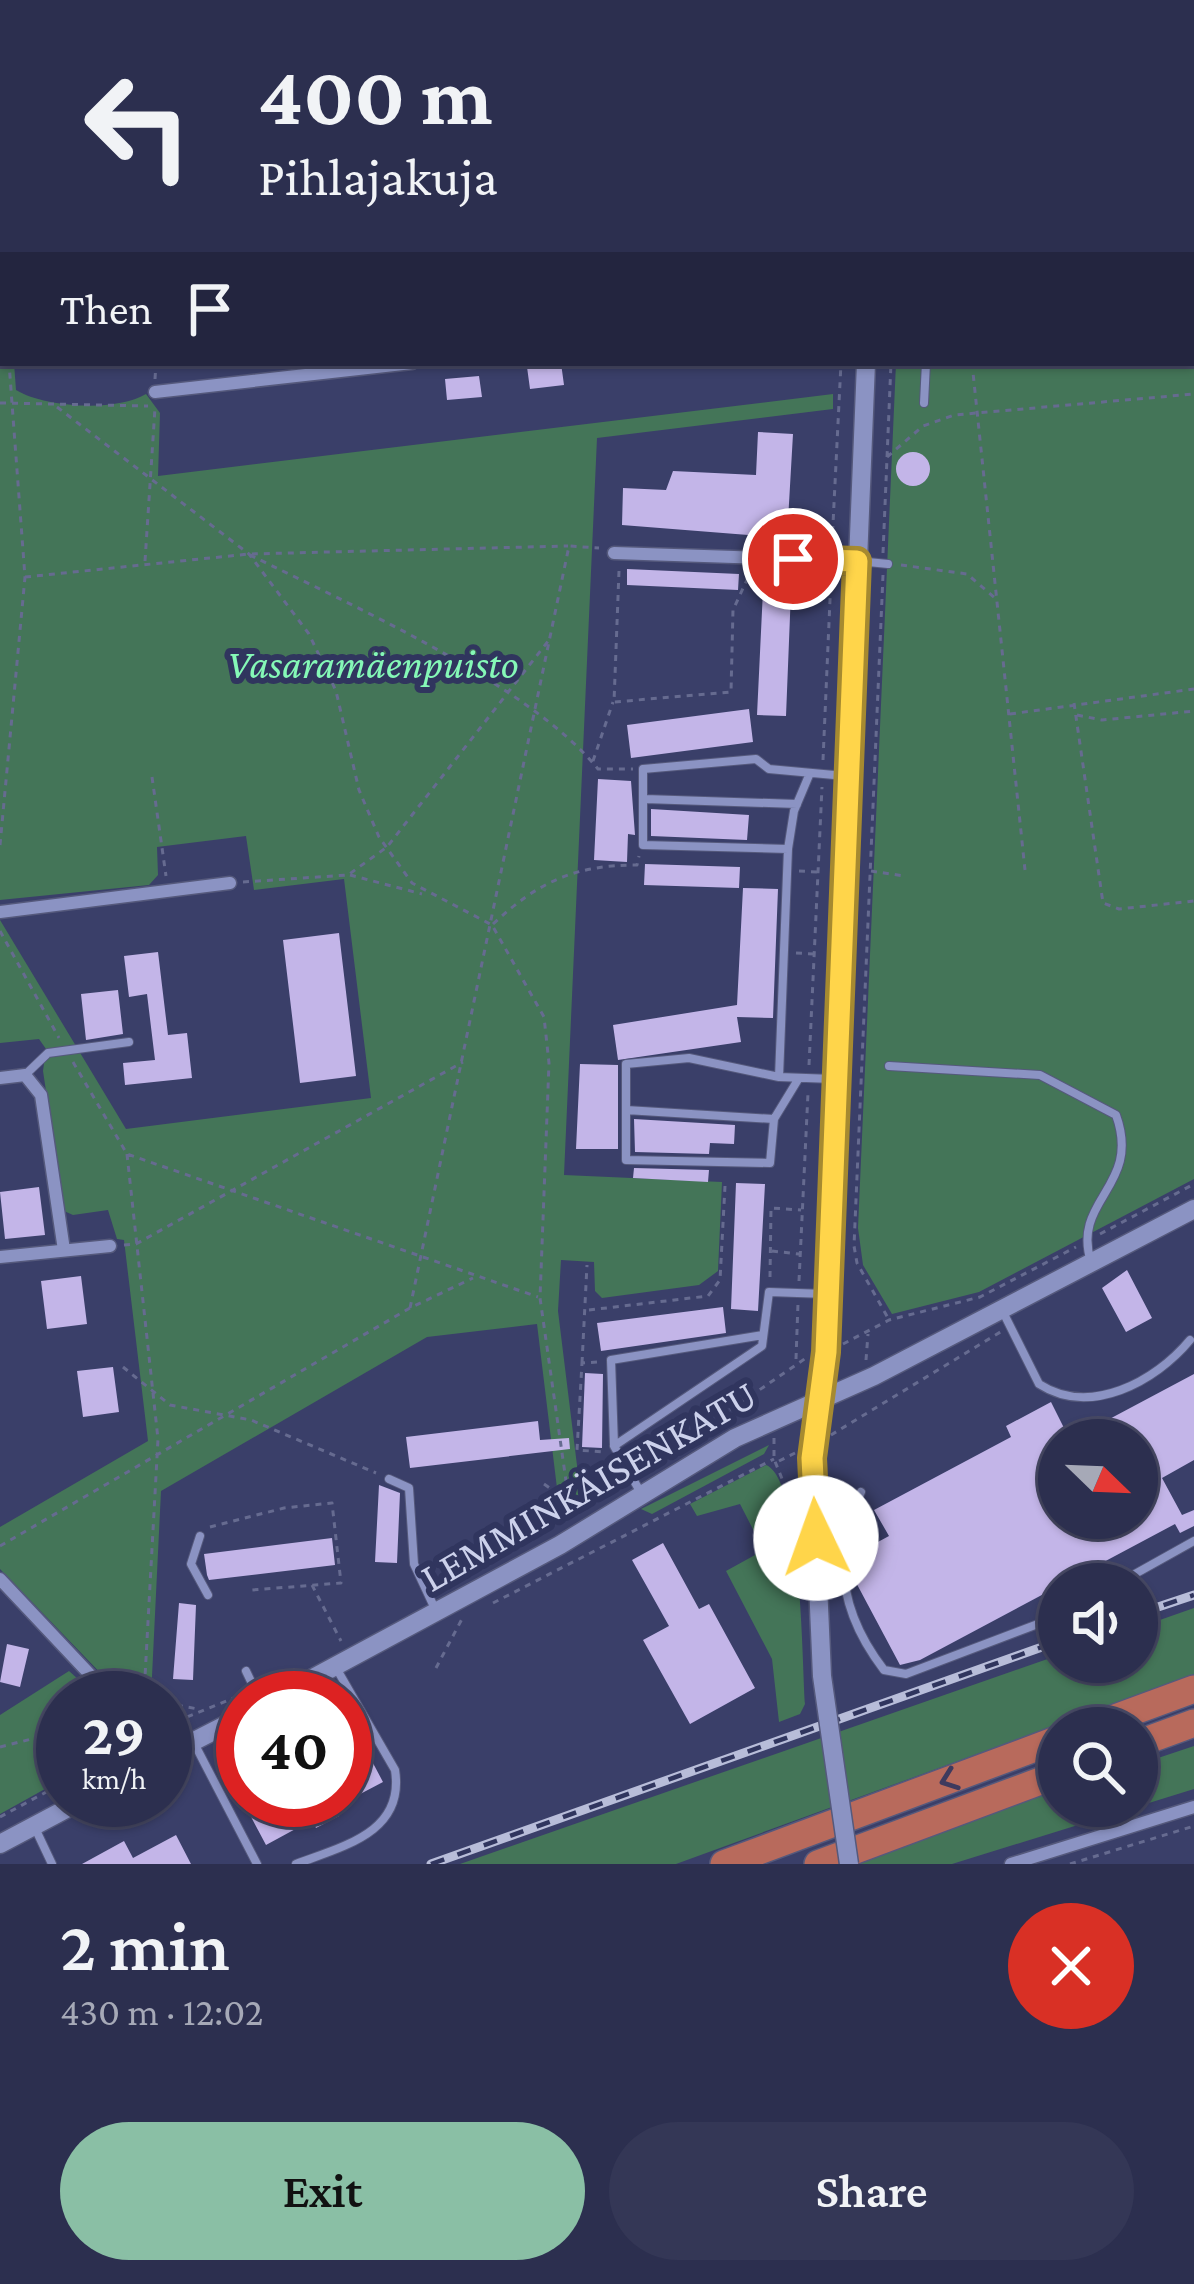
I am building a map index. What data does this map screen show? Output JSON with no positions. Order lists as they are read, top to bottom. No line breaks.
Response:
{"streets":{"street":["LEMMINKÄISENKATU"]},"parks":["Vasaramäenpuisto"],"north":"bottom right","page":{"turn":["400 m","Pihlajakuja"],"then":"Then","speed":"29 km/h","limit":"40","heading":["2 min","430 m · 12:02"],"buttons":["Exit","Share"]}}
